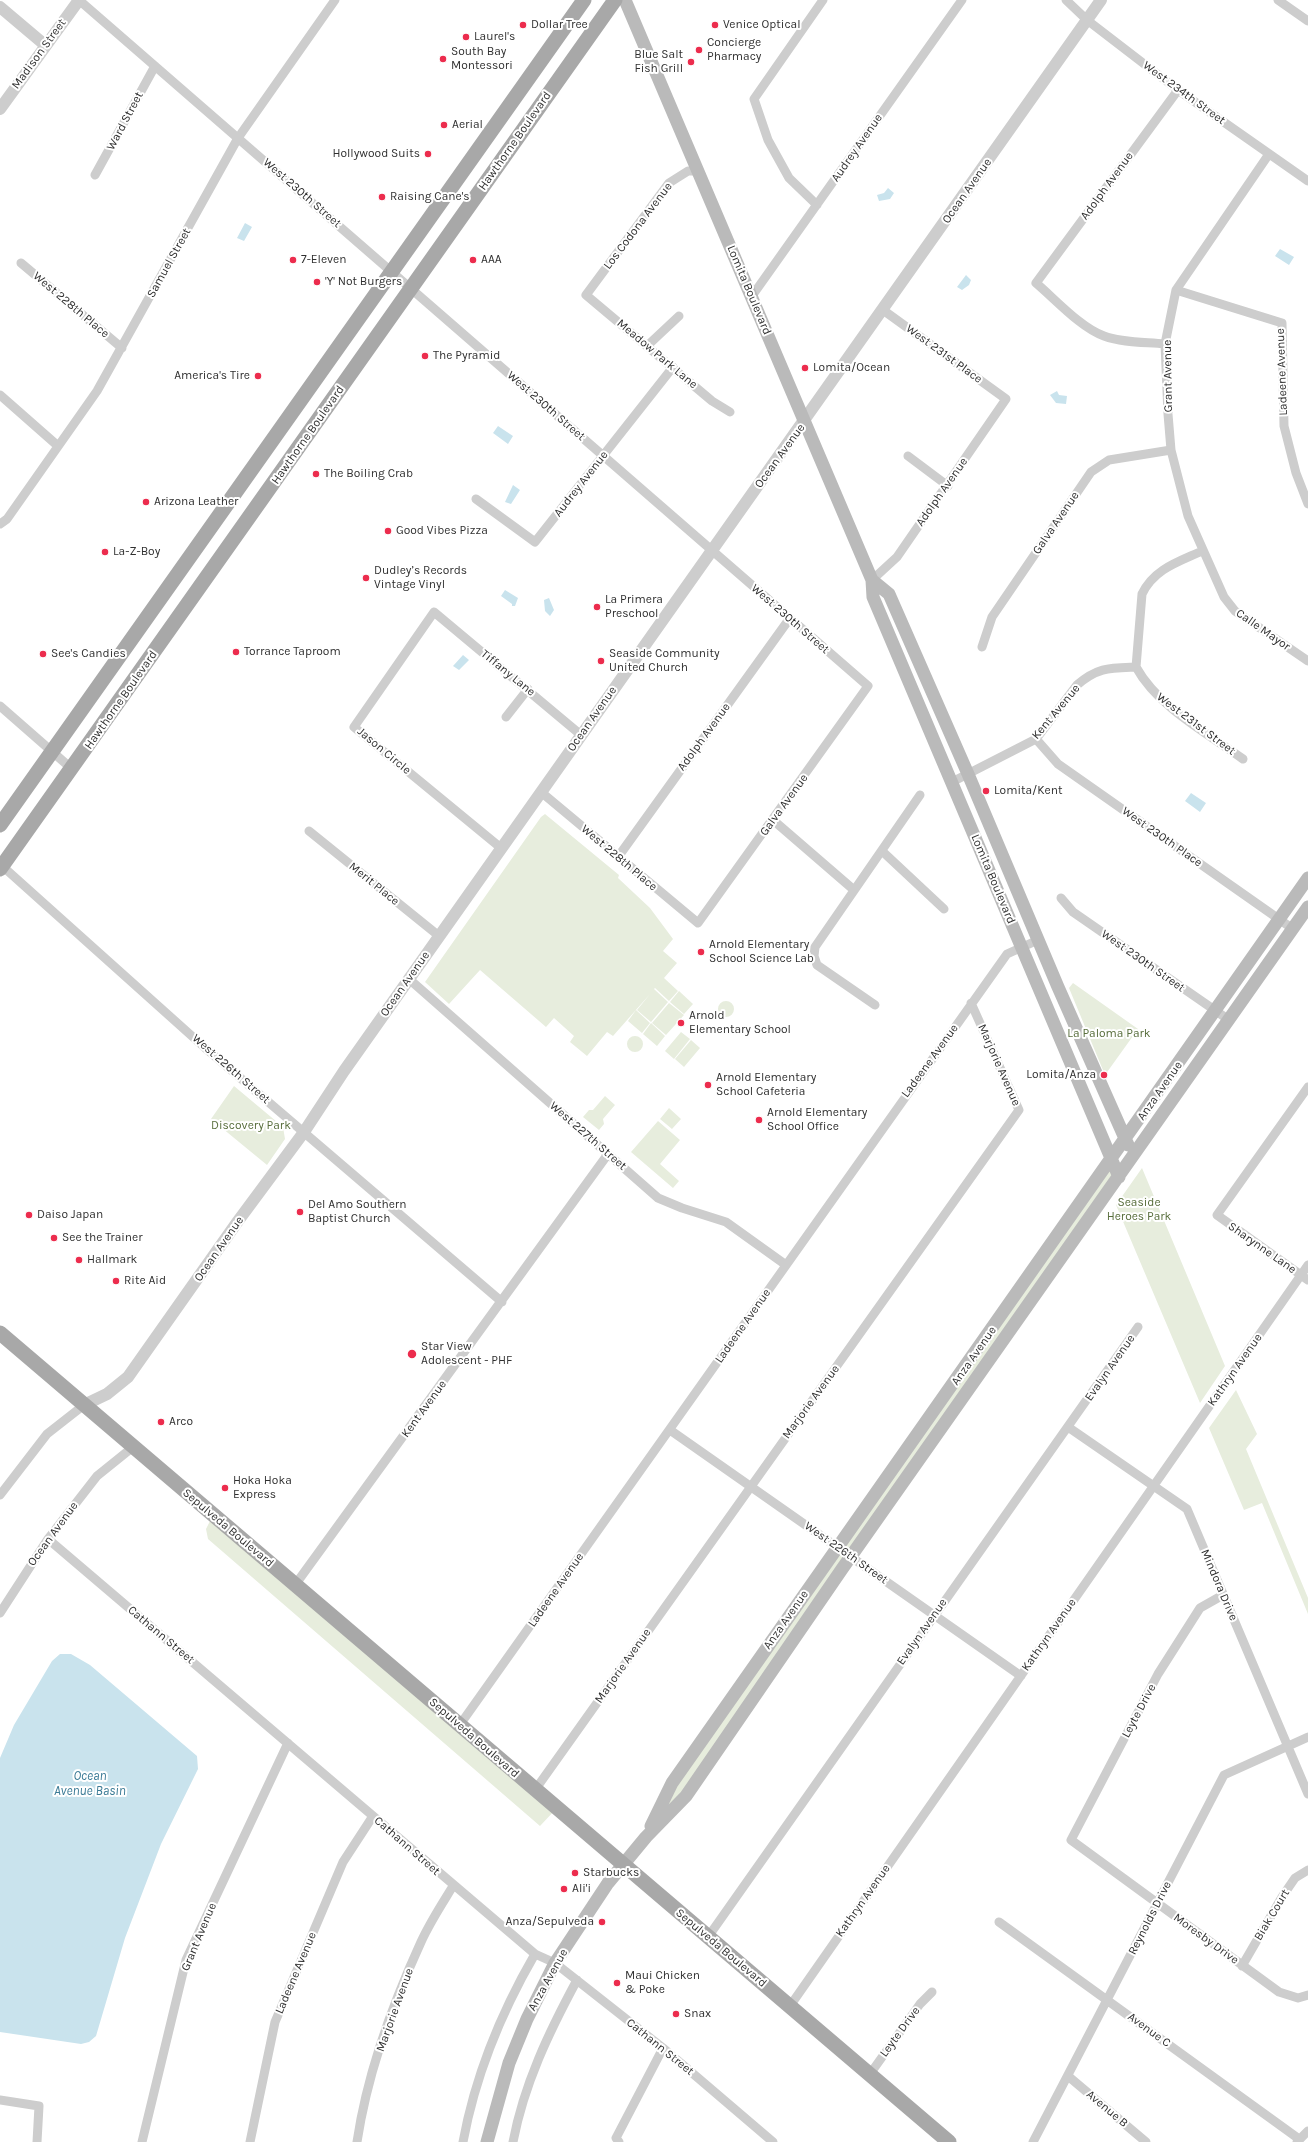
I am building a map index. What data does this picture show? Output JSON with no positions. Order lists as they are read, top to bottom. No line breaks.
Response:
{"streets":{"main road":["Hawthorne Boulevard","Lomita Boulevard","Anza Avenue","Sepulveda Boulevard"],"street":["Madison Street","West 234th Street","Ward Street","Audrey Avenue","Adolph Avenue","Ocean Avenue","West 230th Street","Los Codona Avenue","Samuel Street","West 228th Place","Meadow Park Lane","West 231st Place","Ladeene Avenue","Grant Avenue","Galva Avenue","Calle Mayor","Tiffany Lane","Kent Avenue","West 231st Street","Jason Circle","West 230th Place","Merit Place","Marjorie Avenue","West 226th Street","West 227th Street","Sharynne Lane","Evalyn Avenue","Kathryn Avenue","Mindora Drive","Cathann Street","Leyte Drive","Biak Court","Reynolds Drive","Moresby Drive","Avenue C","Avenue B"]},"crossings":[["Madison Street","West 230th Street"],["West 234th Street","Adolph Avenue"],["West 234th Street","Ocean Avenue"],["West 234th Street","Grant Avenue"],["Ward Street","West 230th Street"],["Hawthorne Boulevard","West 230th Street"],["Hawthorne Boulevard","West 226th Street"],["Audrey Avenue","West 230th Street"],["Audrey Avenue","Lomita Boulevard"],["Audrey Avenue","Meadow Park Lane"],["Adolph Avenue","West 230th Street"],["Adolph Avenue","Lomita Boulevard"],["Adolph Avenue","West 228th Place"],["Adolph Avenue","West 231st Place"],["Adolph Avenue","Grant Avenue"],["Ocean Avenue","West 230th Street"],["Ocean Avenue","Lomita Boulevard"],["Ocean Avenue","West 228th Place"],["Ocean Avenue","West 231st Place"],["Ocean Avenue","Tiffany Lane"],["Ocean Avenue","Jason Circle"],["Ocean Avenue","Merit Place"],["Ocean Avenue","West 226th Street"],["Ocean Avenue","West 227th Street"],["Ocean Avenue","Sepulveda Boulevard"],["Ocean Avenue","Cathann Street"],["West 230th Street","Samuel Street"],["West 230th Street","Galva Avenue"],["West 230th Street","Anza Avenue"],["Los Codona Avenue","Lomita Boulevard"],["Los Codona Avenue","Meadow Park Lane"],["Samuel Street","West 228th Place"],["Lomita Boulevard","Ladeene Avenue"],["Lomita Boulevard","Kent Avenue"],["Lomita Boulevard","Anza Avenue"],["West 228th Place","Galva Avenue"],["Ladeene Avenue","Grant Avenue"],["Ladeene Avenue","Marjorie Avenue"],["Ladeene Avenue","West 226th Street"],["Ladeene Avenue","West 227th Street"],["Ladeene Avenue","Sepulveda Boulevard"],["Ladeene Avenue","Cathann Street"],["Grant Avenue","Galva Avenue"],["Grant Avenue","Calle Mayor"],["Grant Avenue","Cathann Street"],["Tiffany Lane","Jason Circle"],["Kent Avenue","West 231st Street"],["Kent Avenue","West 230th Place"],["Kent Avenue","West 226th Street"],["Kent Avenue","West 227th Street"],["Kent Avenue","Sepulveda Boulevard"],["West 230th Place","Anza Avenue"],["Marjorie Avenue","West 226th Street"],["Marjorie Avenue","Sepulveda Boulevard"],["Marjorie Avenue","Cathann Street"],["West 226th Street","Anza Avenue"],["West 226th Street","Evalyn Avenue"],["West 226th Street","Kathryn Avenue"],["Anza Avenue","Sepulveda Boulevard"],["Anza Avenue","Cathann Street"],["Sharynne Lane","Kathryn Avenue"],["Evalyn Avenue","Sepulveda Boulevard"],["Evalyn Avenue","Mindora Drive"],["Kathryn Avenue","Sepulveda Boulevard"],["Kathryn Avenue","Mindora Drive"],["Sepulveda Boulevard","Leyte Drive"],["Mindora Drive","Leyte Drive"],["Mindora Drive","Reynolds Drive"],["Leyte Drive","Moresby Drive"],["Biak Court","Moresby Drive"],["Reynolds Drive","Moresby Drive"],["Reynolds Drive","Avenue C"],["Reynolds Drive","Avenue B"]],"water":["Ocean Avenue Basin"],"parks":["La Paloma Park","Discovery Park","Seaside Heroes Park"],"places":["Dollar Tree","Venice Optical","Laurel's","Concierge Pharmacy","South Bay Montessori","Blue Salt Fish Grill","Aerial","Hollywood Suits","Raising Cane's","7-Eleven","AAA","'Y' Not Burgers","The Pyramid","Lomita/Ocean","America's Tire","The Boiling Crab","Arizona Leather","Good Vibes Pizza","La-Z-Boy","Dudley’s Records Vintage Vinyl","La Primera Preschool","Torrance Taproom","See's Candies","Seaside Community United Church","Lomita/Kent","Arnold Elementary School Science Lab","Arnold Elementary School","Lomita/Anza","Arnold Elementary School Cafeteria","Arnold Elementary School Office","Del Amo Southern Baptist Church","Daiso Japan","See the Trainer","Hallmark","Rite Aid","Star View Adolescent - PHF","Arco","Hoka Hoka Express","Starbucks","Ali'i","Anza/Sepulveda","Maui Chicken & Poke","Snax"]}
